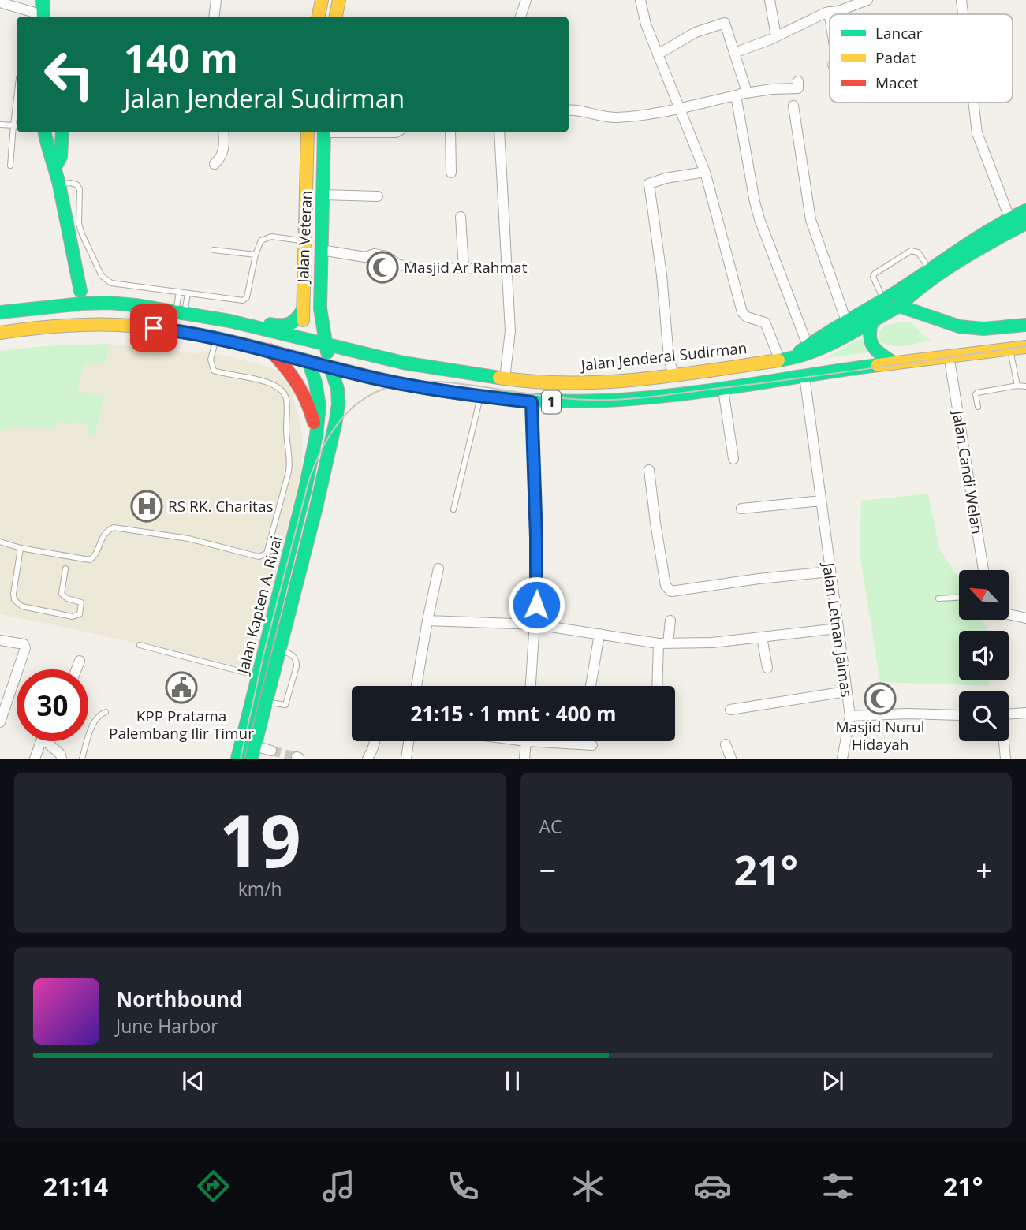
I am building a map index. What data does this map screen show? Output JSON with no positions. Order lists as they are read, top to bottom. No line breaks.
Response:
{"streets":{"main road":["Jalan Veteran","Jalan Jenderal Sudirman","1","Jalan Kapten A. Rivai"],"street":["Jalan Candi Welan","Jalan Letnan Jaimas"]},"crossings":[["Jalan Veteran","Jalan Jenderal Sudirman"],["Jalan Veteran","1"],["Jalan Veteran","Jalan Kapten A. Rivai"],["1","Jalan Kapten A. Rivai"],["1","Jalan Letnan Jaimas"]],"places":{"mosque":["Masjid Ar Rahmat","Masjid Nurul Hidayah"],"hospital":["RS RK. Charitas"],"public building":["KPP Pratama Palembang Ilir Timur"]},"legend":["Lancar","Padat","Macet"],"north":"top left","page":{"turn":["140 m","Jalan Jenderal Sudirman"],"limit":"30","trip":"21:15 · 1 mnt · 400 m","tile":[["19","km/h"],"AC"],"heat":["−","21°","+"],"song":["Northbound","June Harbor"],"tabs":["21:14","21°"]}}
